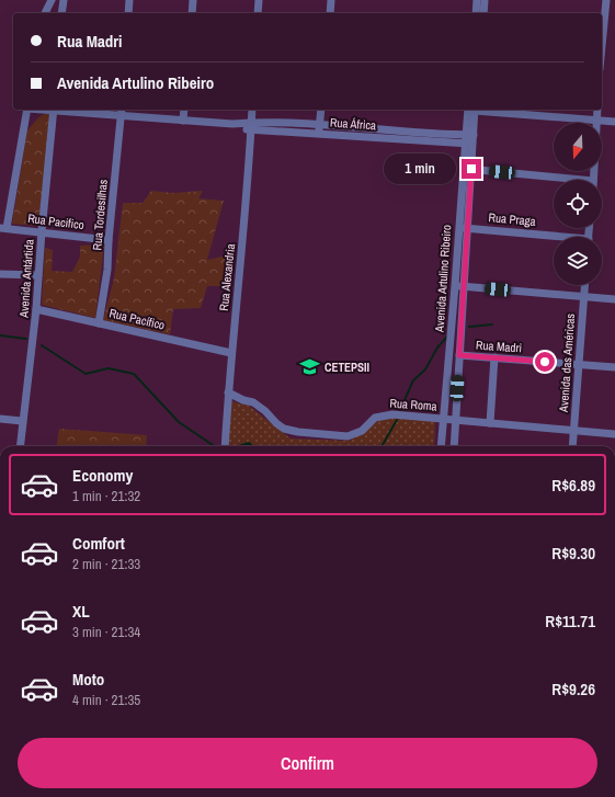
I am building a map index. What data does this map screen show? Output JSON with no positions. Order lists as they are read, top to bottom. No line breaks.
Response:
{"streets":{"street":["Rua África","Rua Tordesilhas","Rua Praga","Rua Pacifico","Rua Alexandria","Avenida Antártida","Avenida Artulino Ribeiro","Rua Pacífico","Rua Madri","Avenida das Américas","Rua Roma"]},"crossings":[["Rua África","Rua Tordesilhas"],["Rua África","Rua Alexandria"],["Rua África","Avenida Artulino Ribeiro"],["Rua Tordesilhas","Rua Pacifico"],["Rua Tordesilhas","Rua Pacífico"],["Rua Praga","Avenida Artulino Ribeiro"],["Rua Pacifico","Avenida Antártida"],["Rua Alexandria","Rua Pacífico"],["Rua Alexandria","Rua Roma"],["Avenida Antártida","Rua Pacífico"],["Avenida Artulino Ribeiro","Rua Madri"],["Avenida Artulino Ribeiro","Rua Roma"],["Rua Madri","Avenida das Américas"],["Avenida das Américas","Rua Roma"]],"places":{"school or university":["CETEPSII"]},"north":"bottom","page":{"banner":["Rua Madri","Avenida Artulino Ribeiro"],"bubble":"1 min","list":[{"name":"Economy","note":"1 min · 21:32","value":"R$6.89"},{"name":"Comfort","note":"2 min · 21:33","value":"R$9.30"},{"name":"XL","note":"3 min · 21:34","value":"R$11.71"},{"name":"Moto","note":"4 min · 21:35","value":"R$9.26"}],"buttons":"Confirm"}}
